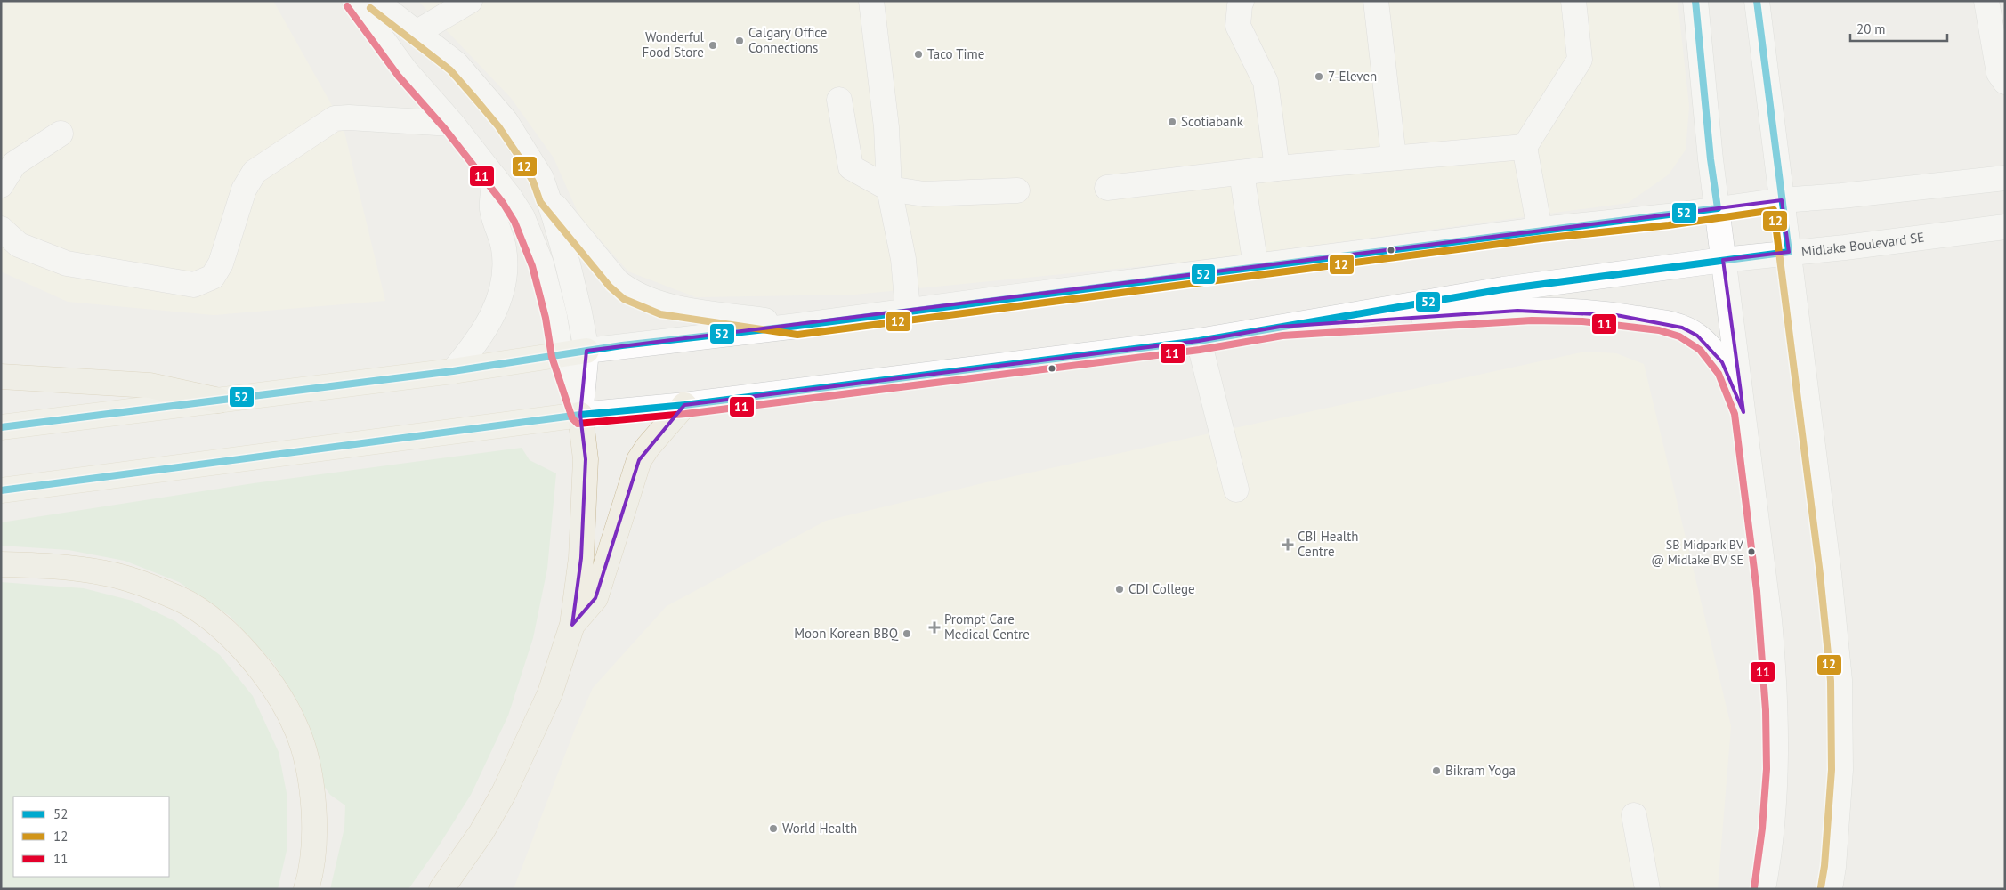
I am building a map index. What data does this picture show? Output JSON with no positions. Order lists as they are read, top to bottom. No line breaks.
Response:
{"streets":{"main road":["Midlake Boulevard SE"]},"places":{"other":["Calgary Office Connections","Wonderful Food Store","Taco Time","7-Eleven","Scotiabank","SB Midpark BV @ Midlake BV SE","CDI College","Moon Korean BBQ","Bikram Yoga","World Health"],"health":["CBI Health Centre","Prompt Care Medical Centre"]},"lines":["transit line 52","transit line 11","transit line 12"],"legend":["52","12","11"],"scale_bar":"20 m"}
